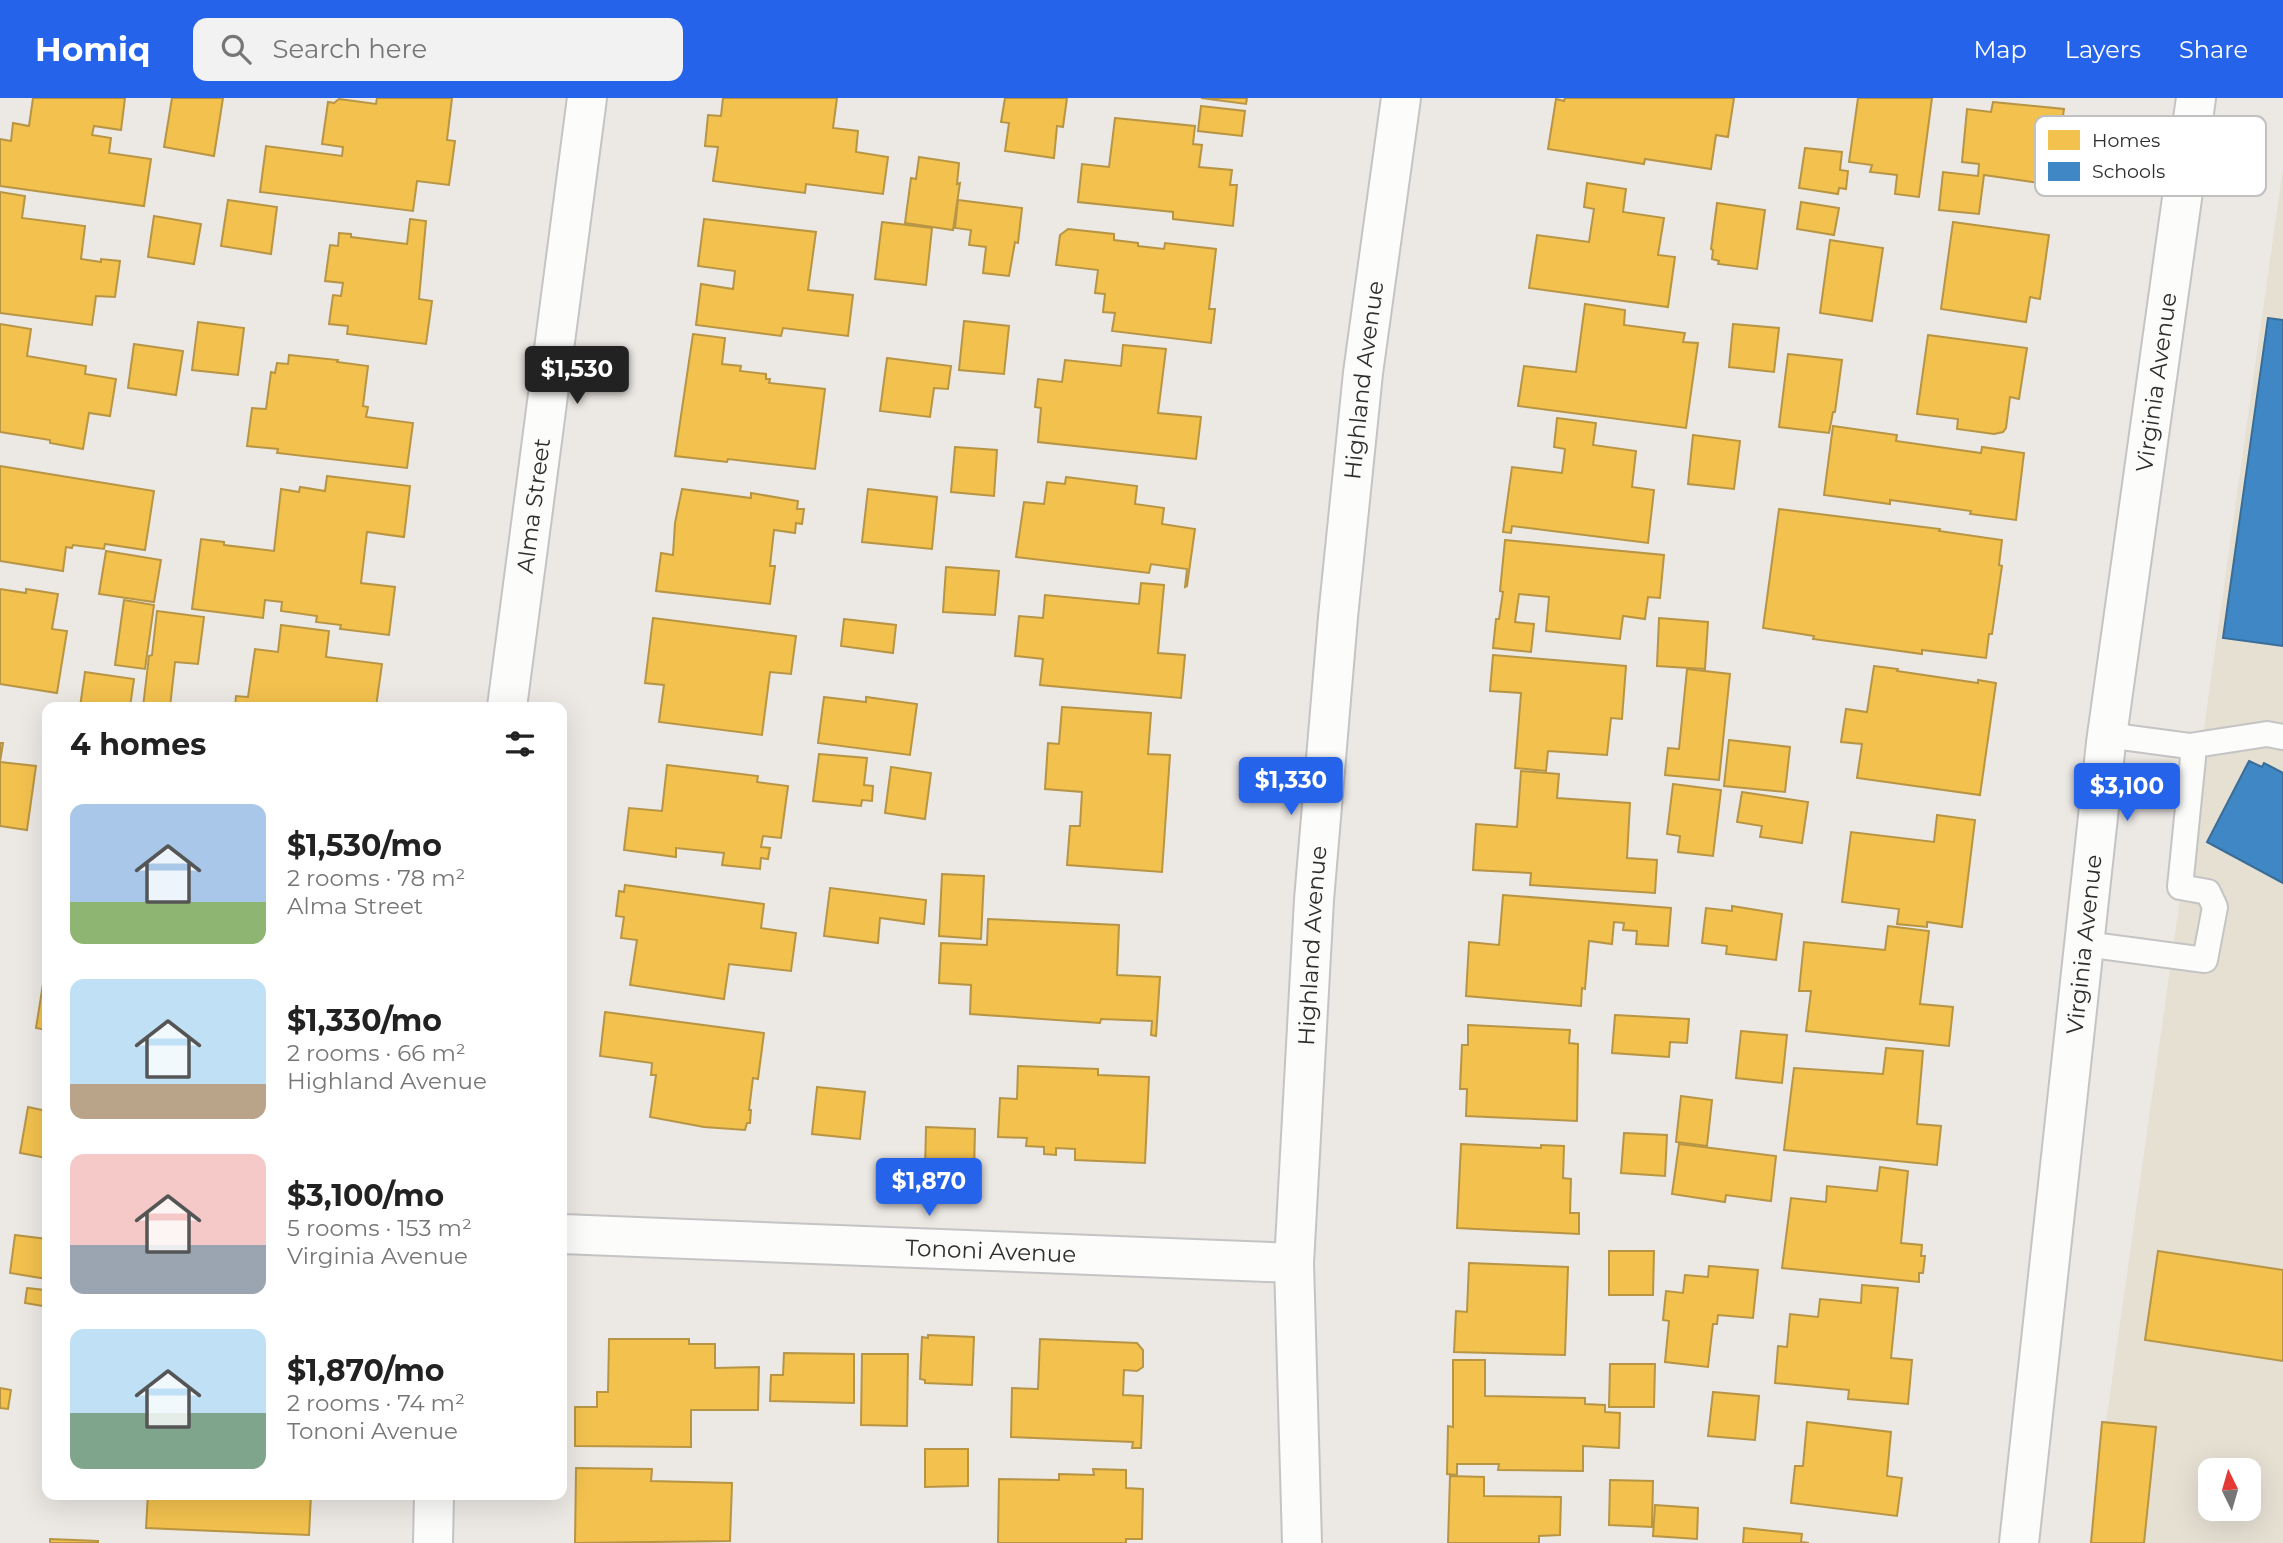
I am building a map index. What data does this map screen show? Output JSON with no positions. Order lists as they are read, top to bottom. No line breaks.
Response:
{"streets":{"street":["Highland Avenue","Virginia Avenue","Alma Street","Tononi Avenue"]},"crossings":[["Highland Avenue","Tononi Avenue"]],"legend":["Homes","Schools"],"north":"top","page":{"header":"Homiq","search":"Search here","nav":["Map","Layers","Share"],"price":["$1,530","$1,330","$3,100","$1,870"],"heading":"4 homes","list":[{"name":"$1,530/mo","note":"2 rooms · 78 m² · Alma Street"},{"name":"$1,330/mo","note":"2 rooms · 66 m² · Highland Avenue"},{"name":"$3,100/mo","note":"5 rooms · 153 m² · Virginia Avenue"},{"name":"$1,870/mo","note":"2 rooms · 74 m² · Tononi Avenue"}]}}
